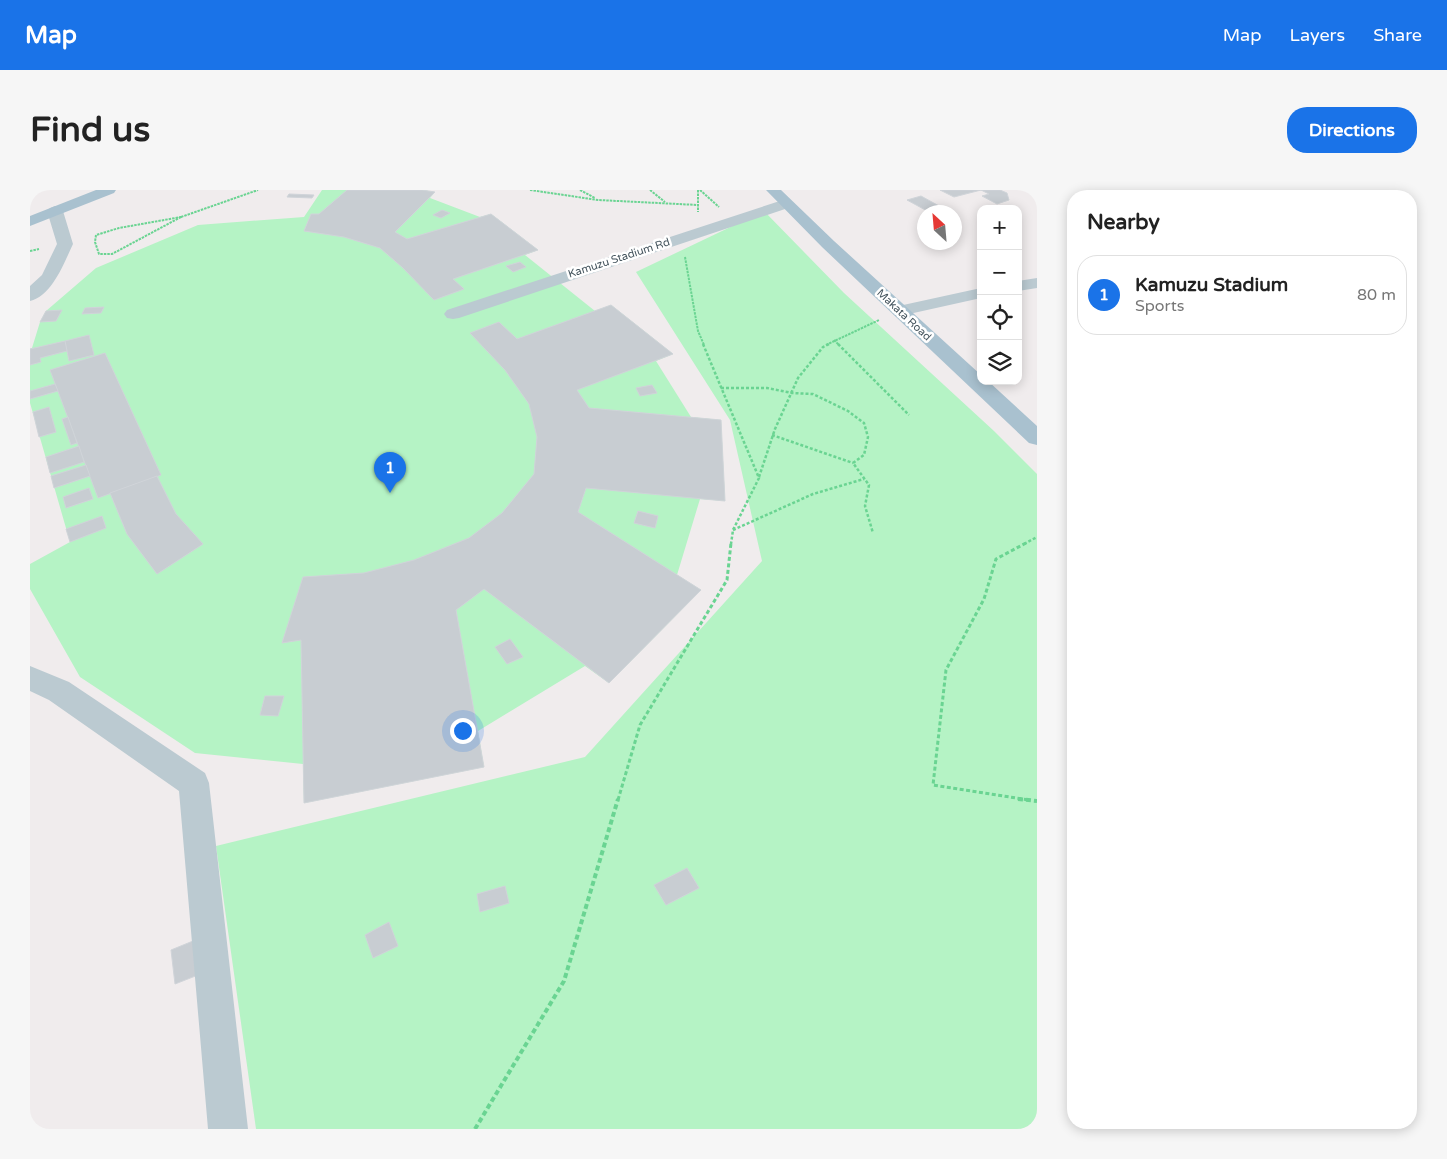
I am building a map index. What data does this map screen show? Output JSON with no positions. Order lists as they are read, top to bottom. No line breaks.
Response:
{"streets":{"main road":["Makata Road"],"street":["Kamuzu Stadium Rd"]},"crossings":[["Kamuzu Stadium Rd","Makata Road"]],"north":"top left","page":{"header":"Map","nav":["Map","Layers","Share"],"buttons":"Directions","title":"Find us","heading":"Nearby","map_buttons":["+","−"],"list":[{"mark":"1","name":"Kamuzu Stadium","note":"Sports","value":"80 m"}],"pins":"1"}}
